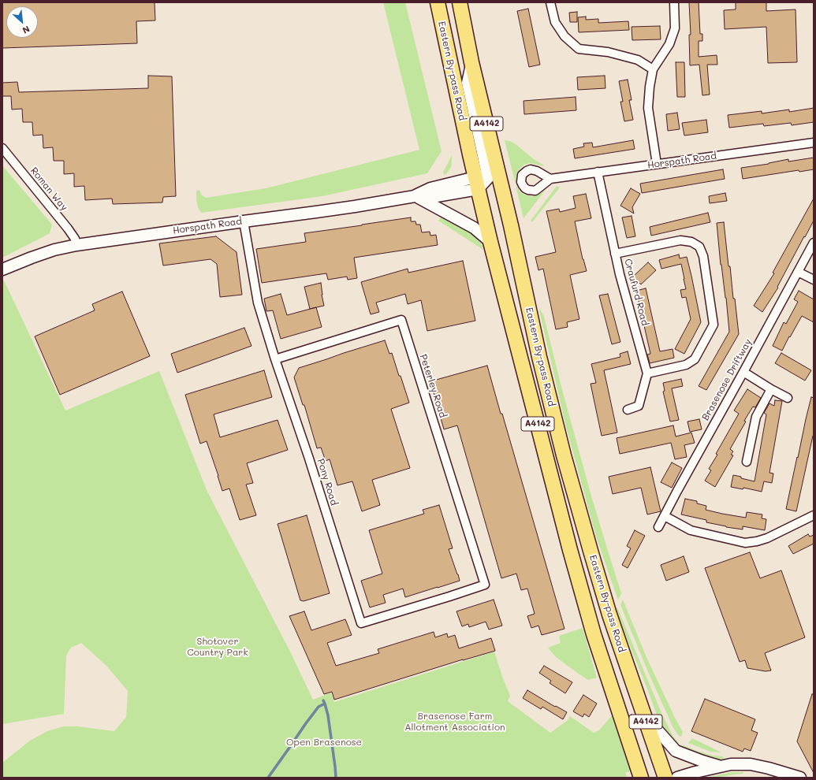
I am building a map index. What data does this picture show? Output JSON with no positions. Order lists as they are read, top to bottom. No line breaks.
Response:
{"streets":{"highway":["Eastern By-pass Road","A4142"],"street":["Horspath Road","Roman Way","Craufurd Road","Brasenose Driftway","Peterley Road","Pony Road"]},"crossings":[["Eastern By-pass Road","Horspath Road"],["Horspath Road","Roman Way"],["Horspath Road","Craufurd Road"],["Horspath Road","Pony Road"],["Peterley Road","Pony Road"]],"parks":["Shotover Country Park","Brasenose Farm Allotment Association","Open Brasenose"],"north":"bottom right"}
